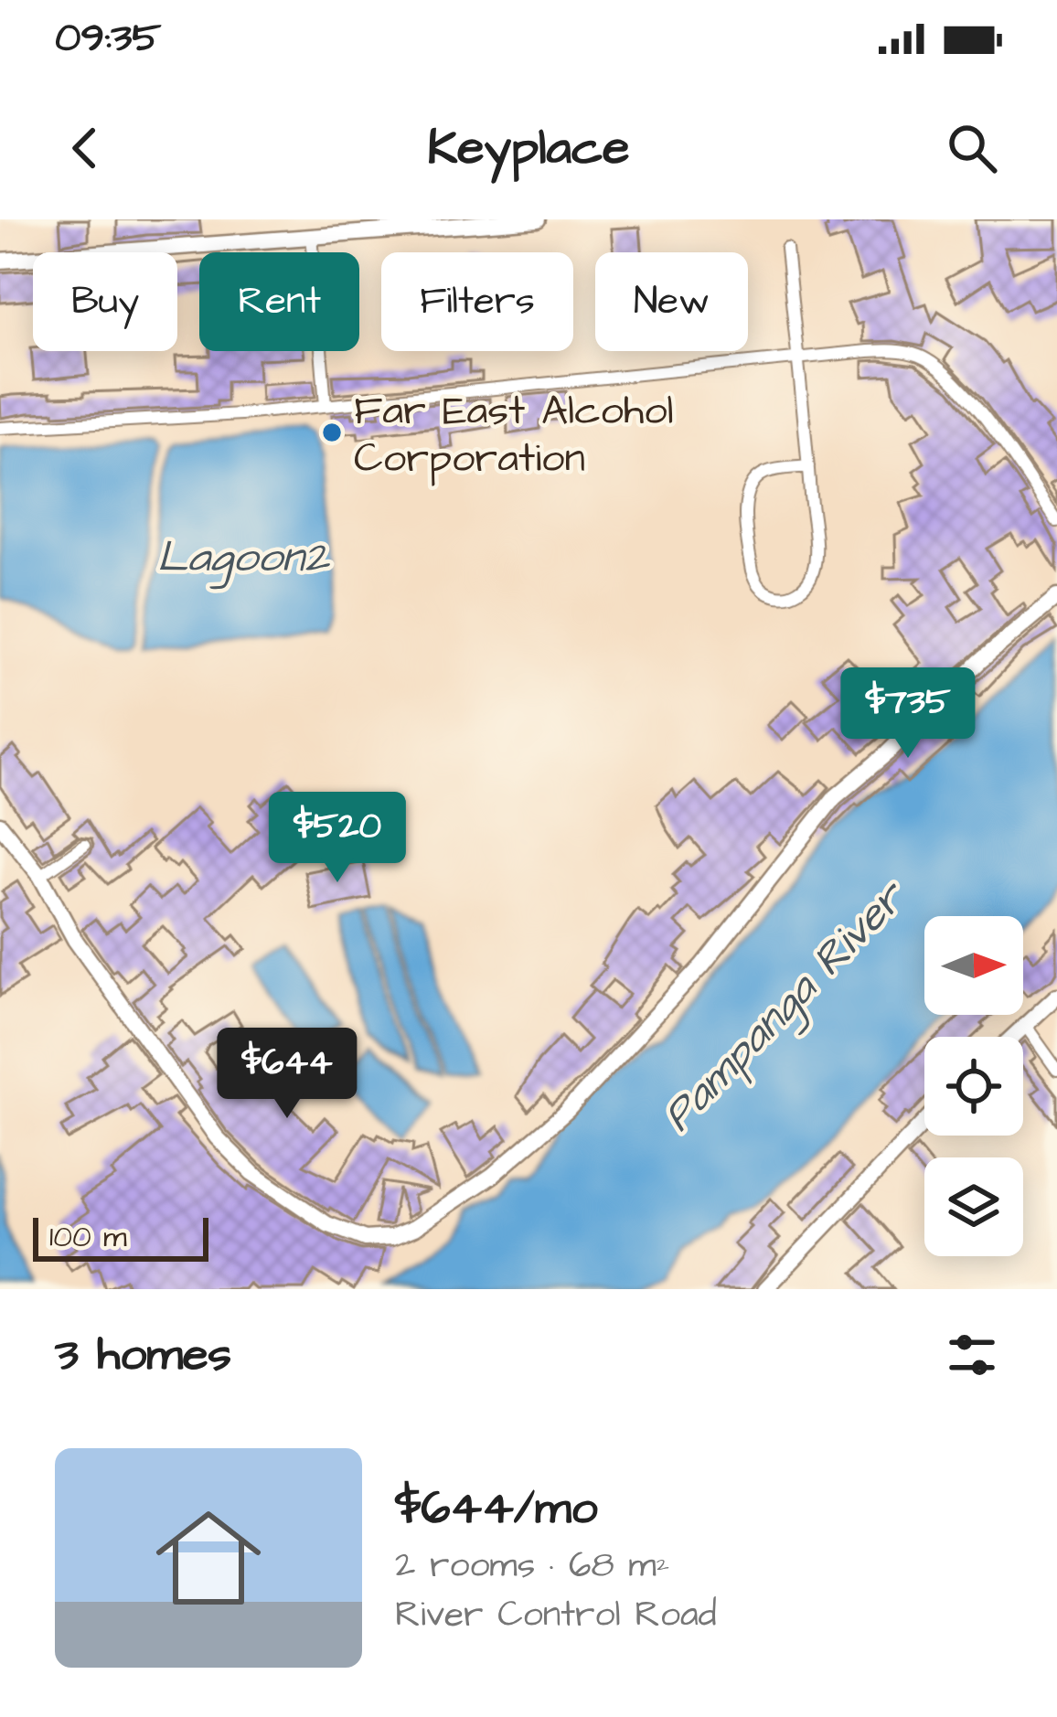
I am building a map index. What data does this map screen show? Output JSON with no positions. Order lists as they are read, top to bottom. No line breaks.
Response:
{"water":["Lagoon2","Pampanga River"],"places":["Far East Alcohol Corporation"],"scale_bar":"100 m","north":"right","page":{"status":"09:35","header":"Keyplace","chip":["Buy","Rent","Filters","New"],"price":["$735","$520","$644"],"scale":"100 m","heading":"3 homes","list":[{"name":"$644/mo","note":"2 rooms · 68 m² · River Control Road"}]}}
